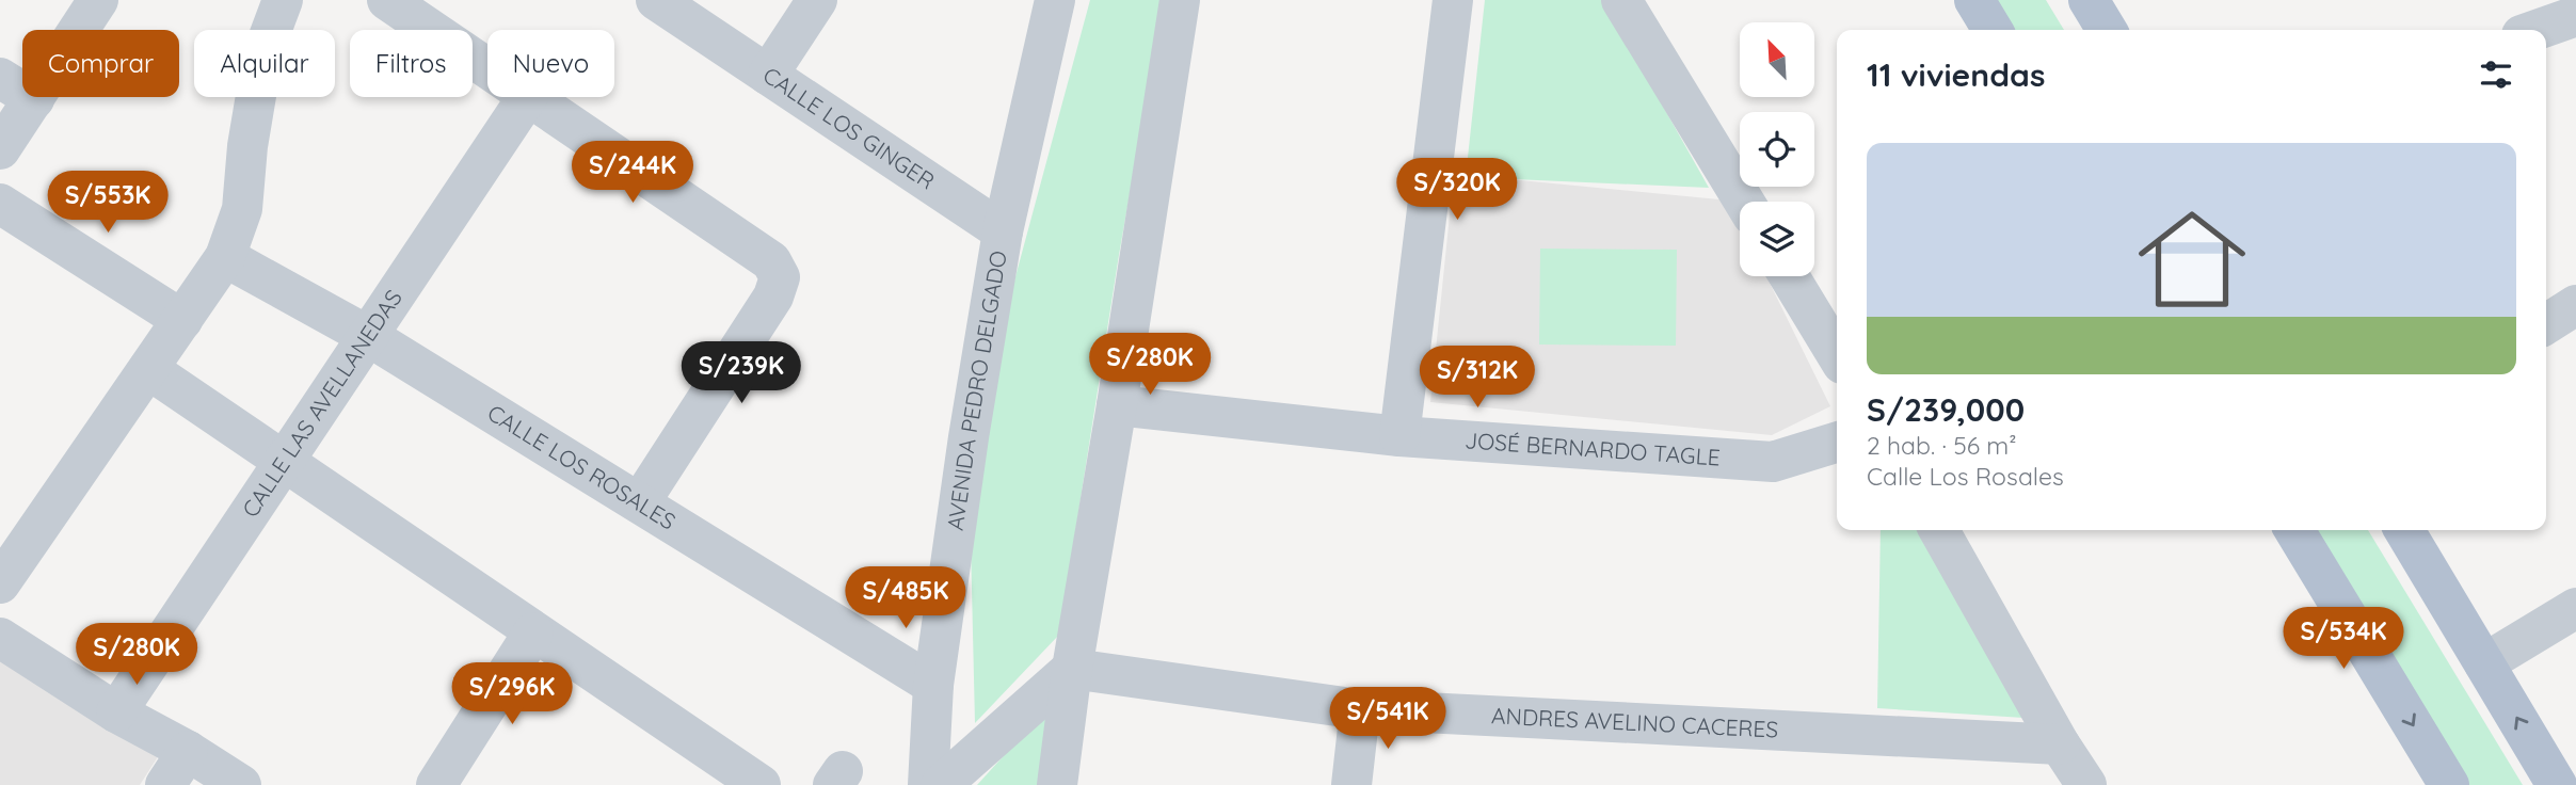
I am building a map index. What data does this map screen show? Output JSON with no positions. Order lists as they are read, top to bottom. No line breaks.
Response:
{"streets":{"street":["CALLE LOS GINGER","AVENIDA PEDRO DELGADO","CALLE LAS AVELLANEDAS","JOSÉ BERNARDO TAGLE","CALLE LOS ROSALES","ANDRES AVELINO CACERES"]},"crossings":[["CALLE LOS GINGER","AVENIDA PEDRO DELGADO"],["AVENIDA PEDRO DELGADO","CALLE LOS ROSALES"],["CALLE LAS AVELLANEDAS","CALLE LOS ROSALES"]],"north":"top left","page":{"chip":["Comprar","Alquilar","Filtros","Nuevo"],"heading":"11 viviendas","list":[{"name":"S/239,000","note":"2 hab. · 56 m² · Calle Los Rosales"}],"price":["S/244K","S/320K","S/553K","S/280K","S/239K","S/312K","S/485K","S/534K","S/280K","S/296K","S/541K"]}}
